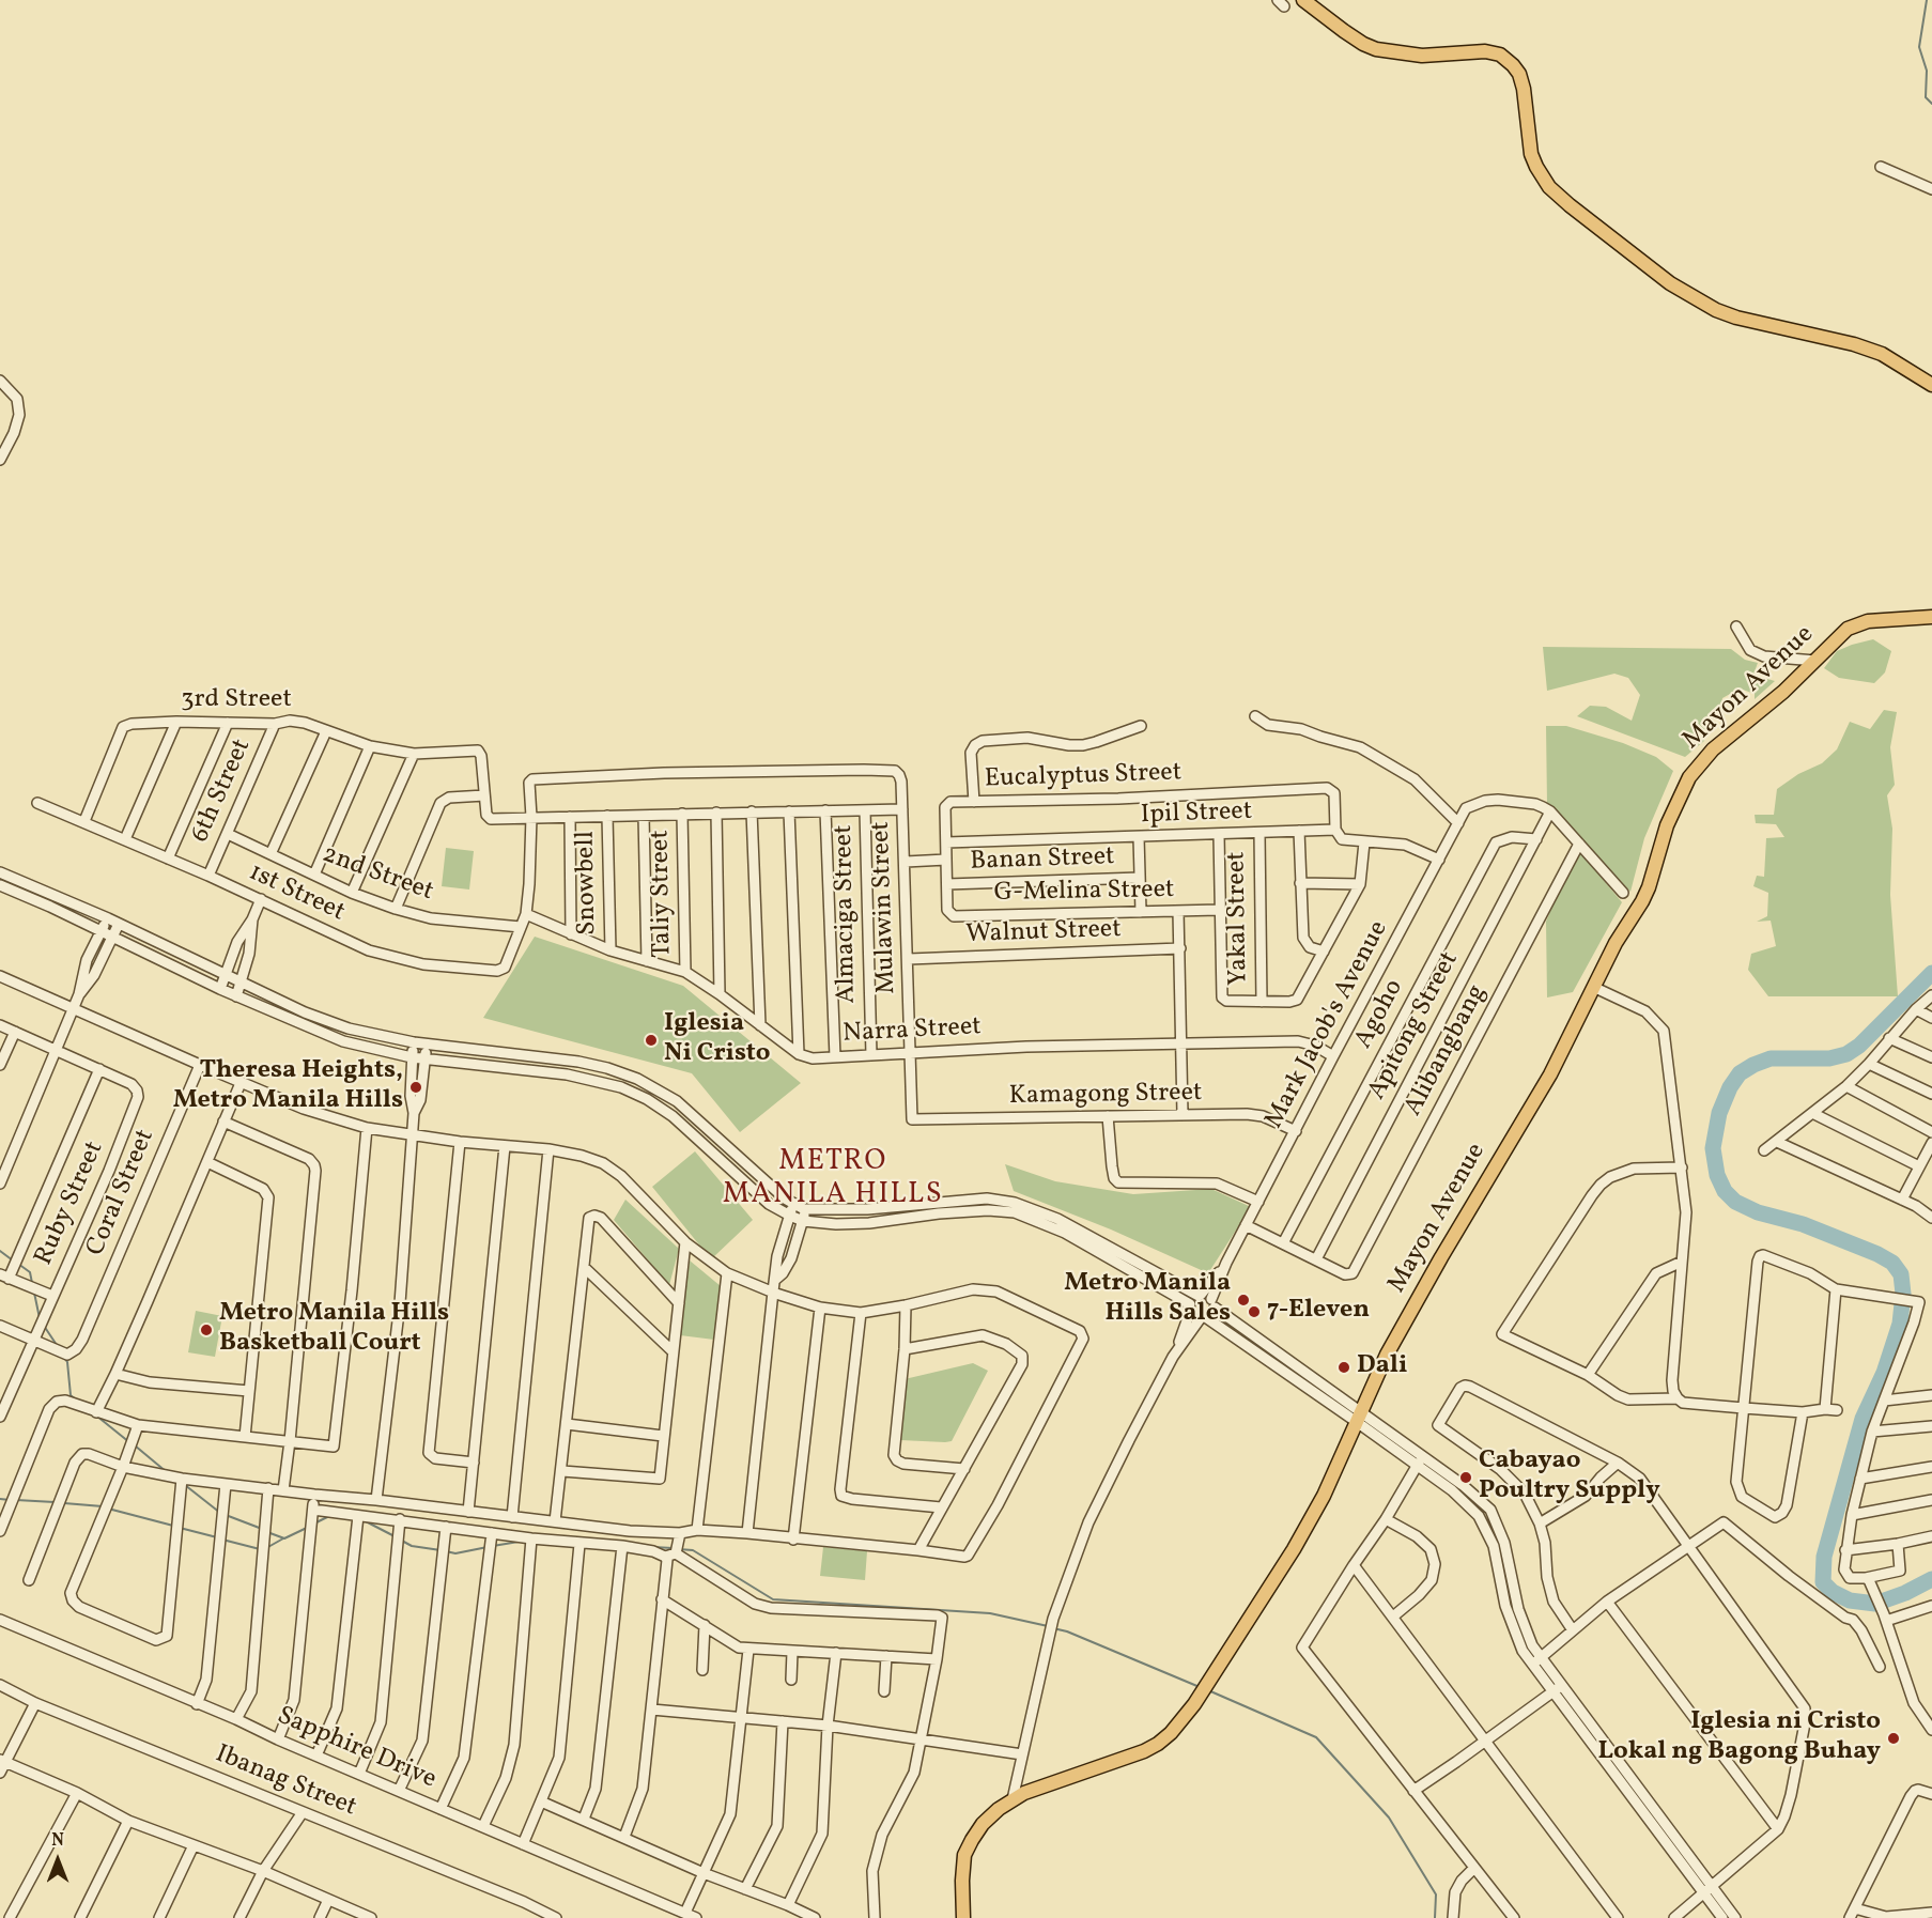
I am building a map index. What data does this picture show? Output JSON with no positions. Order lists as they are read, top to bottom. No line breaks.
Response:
{"streets":{"main road":["Mayon Avenue"],"street":["3rd Street","Eucalyptus Street","6th Street","Ipil Street","Banan Street","2nd Street","Snowbell","G-Melina Street","1st Street","Taliy Street","Mulawin Street","Almaciga Street","Yakal Street","Walnut Street","Agoho","Mark Jacob's Avenue","Apitong Street","Narra Street","Alibangbang","Kamagong Street","Coral Street","Ruby Street","Sapphire Drive","Ibanag Street"]},"crossings":[["3rd Street","6th Street"],["3rd Street","1st Street"],["Eucalyptus Street","Ipil Street"],["Eucalyptus Street","Banan Street"],["Eucalyptus Street","G-Melina Street"],["6th Street","2nd Street"],["6th Street","1st Street"],["Ipil Street","Yakal Street"],["Ipil Street","Mark Jacob's Avenue"],["2nd Street","1st Street"],["Mulawin Street","Walnut Street"],["Mulawin Street","Narra Street"],["Mulawin Street","Kamagong Street"],["Almaciga Street","Narra Street"],["Agoho","Apitong Street"],["Mark Jacob's Avenue","Apitong Street"],["Mark Jacob's Avenue","Narra Street"],["Mark Jacob's Avenue","Kamagong Street"],["Apitong Street","Alibangbang"],["Coral Street","Ruby Street"]],"districts":["METRO MANILA HILLS"],"places":["Iglesia Ni Cristo","Theresa Heights, Metro Manila Hills","Metro Manila Hills Sales","7-Eleven","Metro Manila Hills Basketball Court","Dali","Cabayao Poultry Supply","Iglesia ni Cristo Lokal ng Bagong Buhay"],"north":"top"}
